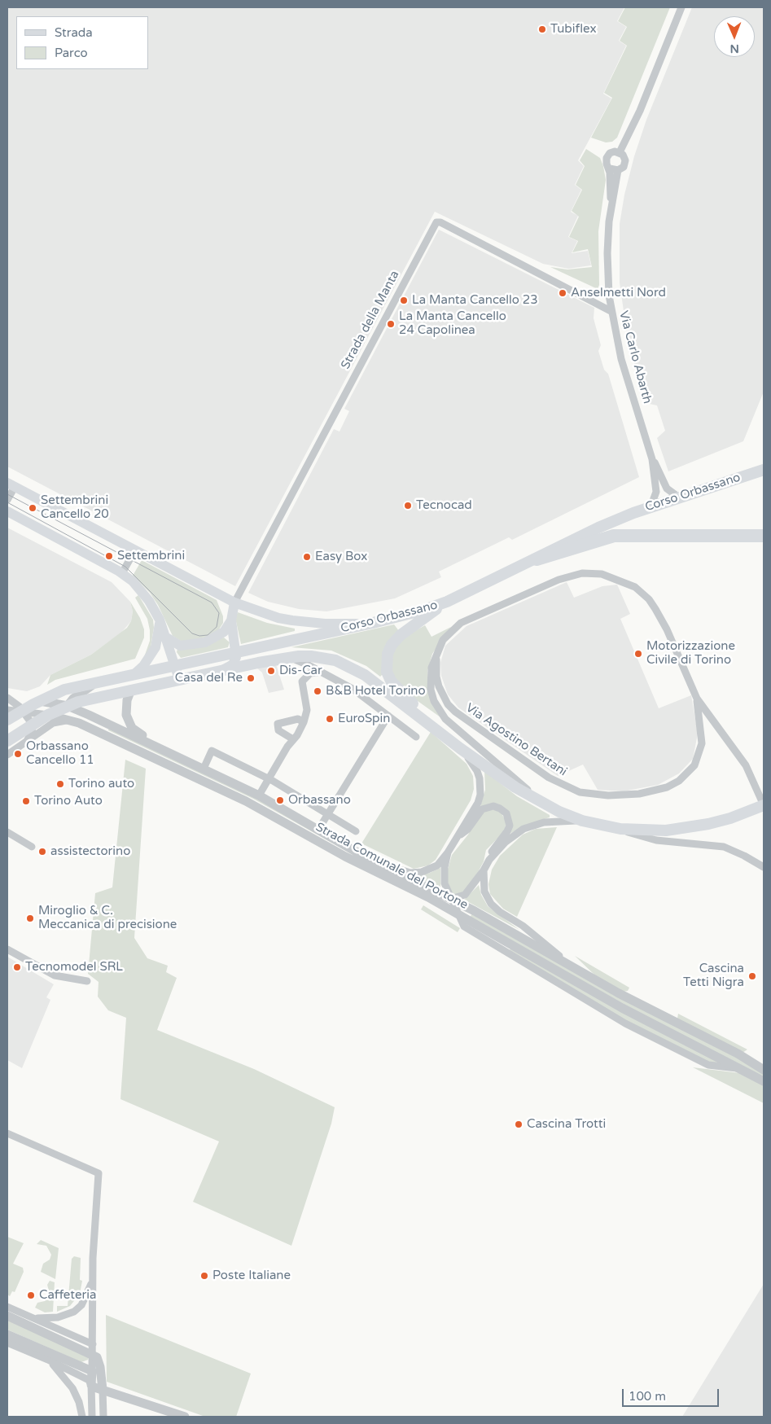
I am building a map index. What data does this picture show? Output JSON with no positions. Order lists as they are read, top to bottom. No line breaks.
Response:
{"streets":{"main road":["Corso Orbassano"],"street":["Strada della Manta","Via Carlo Abarth","Via Agostino Bertani","Strada Comunale del Portone"]},"crossings":[["Strada della Manta","Via Carlo Abarth"],["Via Carlo Abarth","Corso Orbassano"],["Corso Orbassano","Strada Comunale del Portone"]],"places":["Tubiflex","Anselmetti Nord","La Manta Cancello 23","La Manta Cancello 24 Capolinea","Tecnocad","Settembrini Cancello 20","Settembrini","Easy Box","Motorizzazione Civile di Torino","Dis-Car","Casa del Re","B&B Hotel Torino","EuroSpin","Orbassano Cancello 11","Torino auto","Orbassano","Torino Auto","assistectorino","Miroglio & C. Meccanica di precisione","Tecnomodel SRL","Cascina Tetti Nigra","Cascina Trotti","Poste Italiane","Caffeteria"],"legend":["Strada","Parco"],"scale_bar":"100 m","north":"bottom"}
